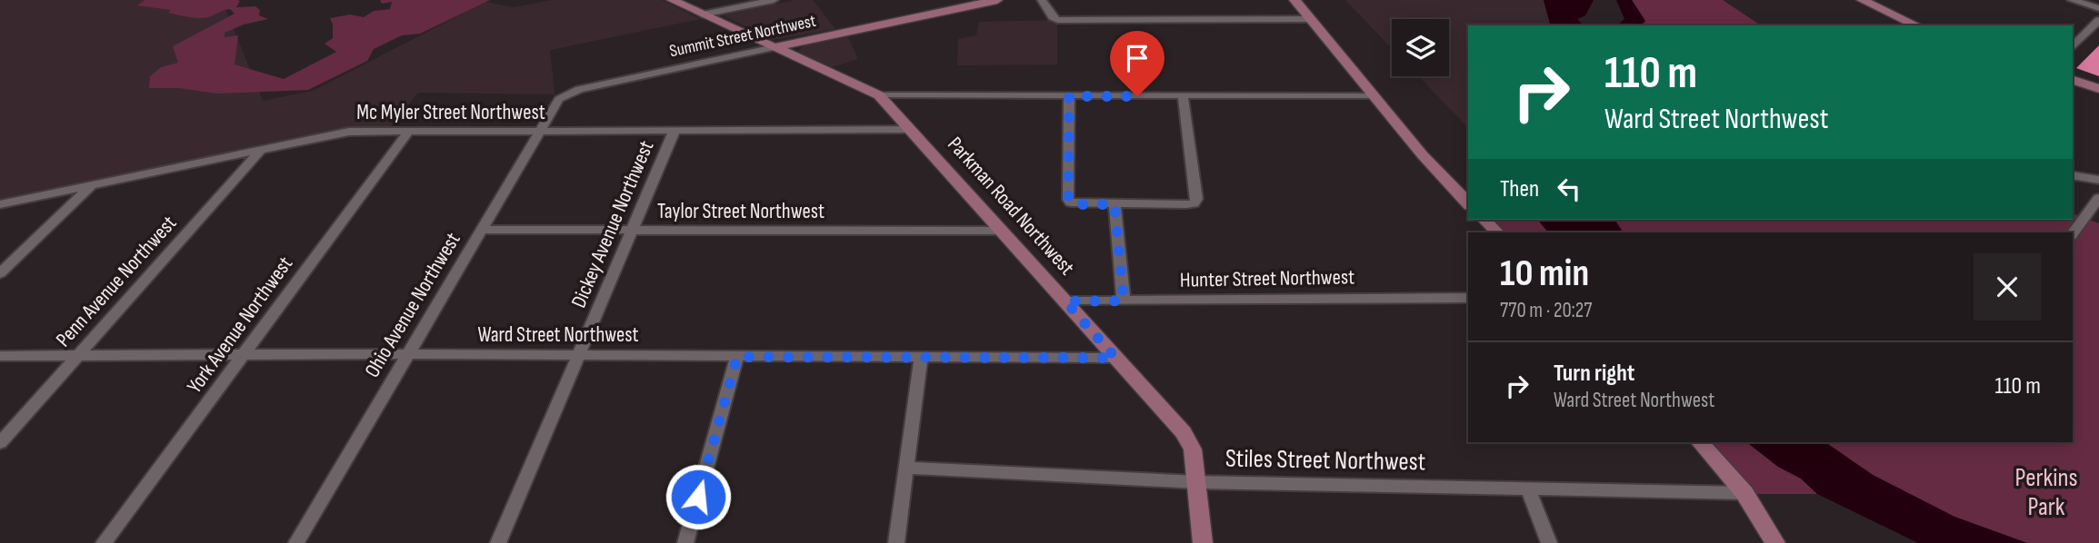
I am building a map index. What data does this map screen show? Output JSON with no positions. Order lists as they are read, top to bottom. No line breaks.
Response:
{"streets":{"main road":["Summit Street Northwest","Parkman Road Northwest"],"street":["Mc Myler Street Northwest","Taylor Street Northwest","Dickey Avenue Northwest","Hunter Street Northwest","Penn Avenue Northwest","Ohio Avenue Northwest","York Avenue Northwest","Ward Street Northwest","Stiles Street Northwest"]},"crossings":[["Summit Street Northwest","Parkman Road Northwest"],["Summit Street Northwest","Ohio Avenue Northwest"],["Mc Myler Street Northwest","Parkman Road Northwest"],["Mc Myler Street Northwest","Dickey Avenue Northwest"],["Mc Myler Street Northwest","Penn Avenue Northwest"],["Mc Myler Street Northwest","Ohio Avenue Northwest"],["Mc Myler Street Northwest","York Avenue Northwest"],["Parkman Road Northwest","Taylor Street Northwest"],["Parkman Road Northwest","Hunter Street Northwest"],["Parkman Road Northwest","Ward Street Northwest"],["Parkman Road Northwest","Stiles Street Northwest"],["Taylor Street Northwest","Dickey Avenue Northwest"],["Taylor Street Northwest","Ohio Avenue Northwest"],["Dickey Avenue Northwest","Ward Street Northwest"],["Penn Avenue Northwest","Ward Street Northwest"],["Ohio Avenue Northwest","Ward Street Northwest"],["York Avenue Northwest","Ward Street Northwest"]],"parks":["Perkins Park"],"page":{"turn":["110 m","Ward Street Northwest"],"then":"Then","heading":["10 min","770 m · 20:27"],"list":[{"name":"Turn right","note":"Ward Street Northwest","value":"110 m"}]}}
